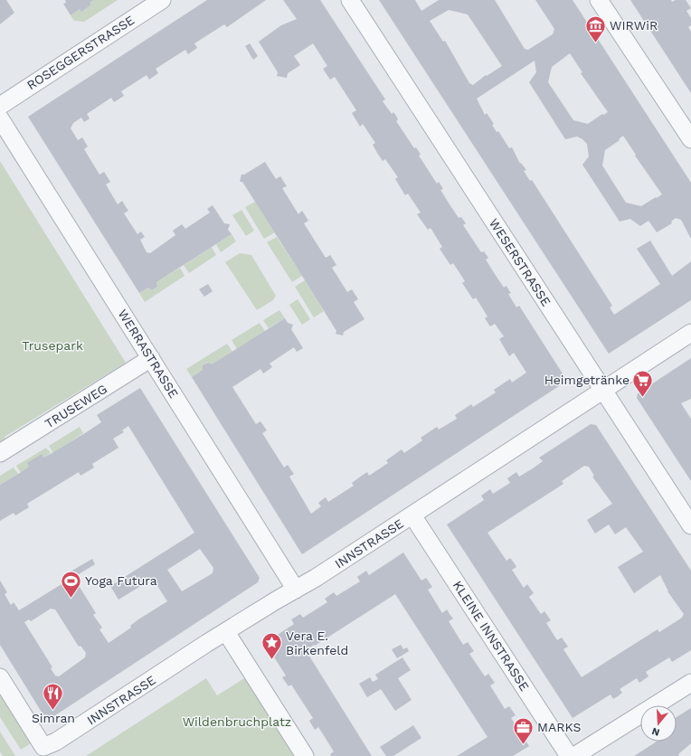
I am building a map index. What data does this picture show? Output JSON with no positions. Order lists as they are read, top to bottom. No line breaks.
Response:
{"streets":{"street":["ROSEGGERSTRASSE","WESERSTRASSE","WERRASTRASSE","TRUSEWEG","INNSTRASSE","KLEINE INNSTRASSE"]},"crossings":[["WESERSTRASSE","INNSTRASSE"],["WERRASTRASSE","TRUSEWEG"],["WERRASTRASSE","INNSTRASSE"],["INNSTRASSE","KLEINE INNSTRASSE"]],"parks":["Trusepark","Wildenbruchplatz"],"places":{"museum":["WIRWiR"],"supermarket":["Heimgetränke"],"sports":["Yoga Futura"],"place":["Vera E. Birkenfeld"],"restaurant":["Simran"],"office":["MARKS"]},"north":"bottom"}
